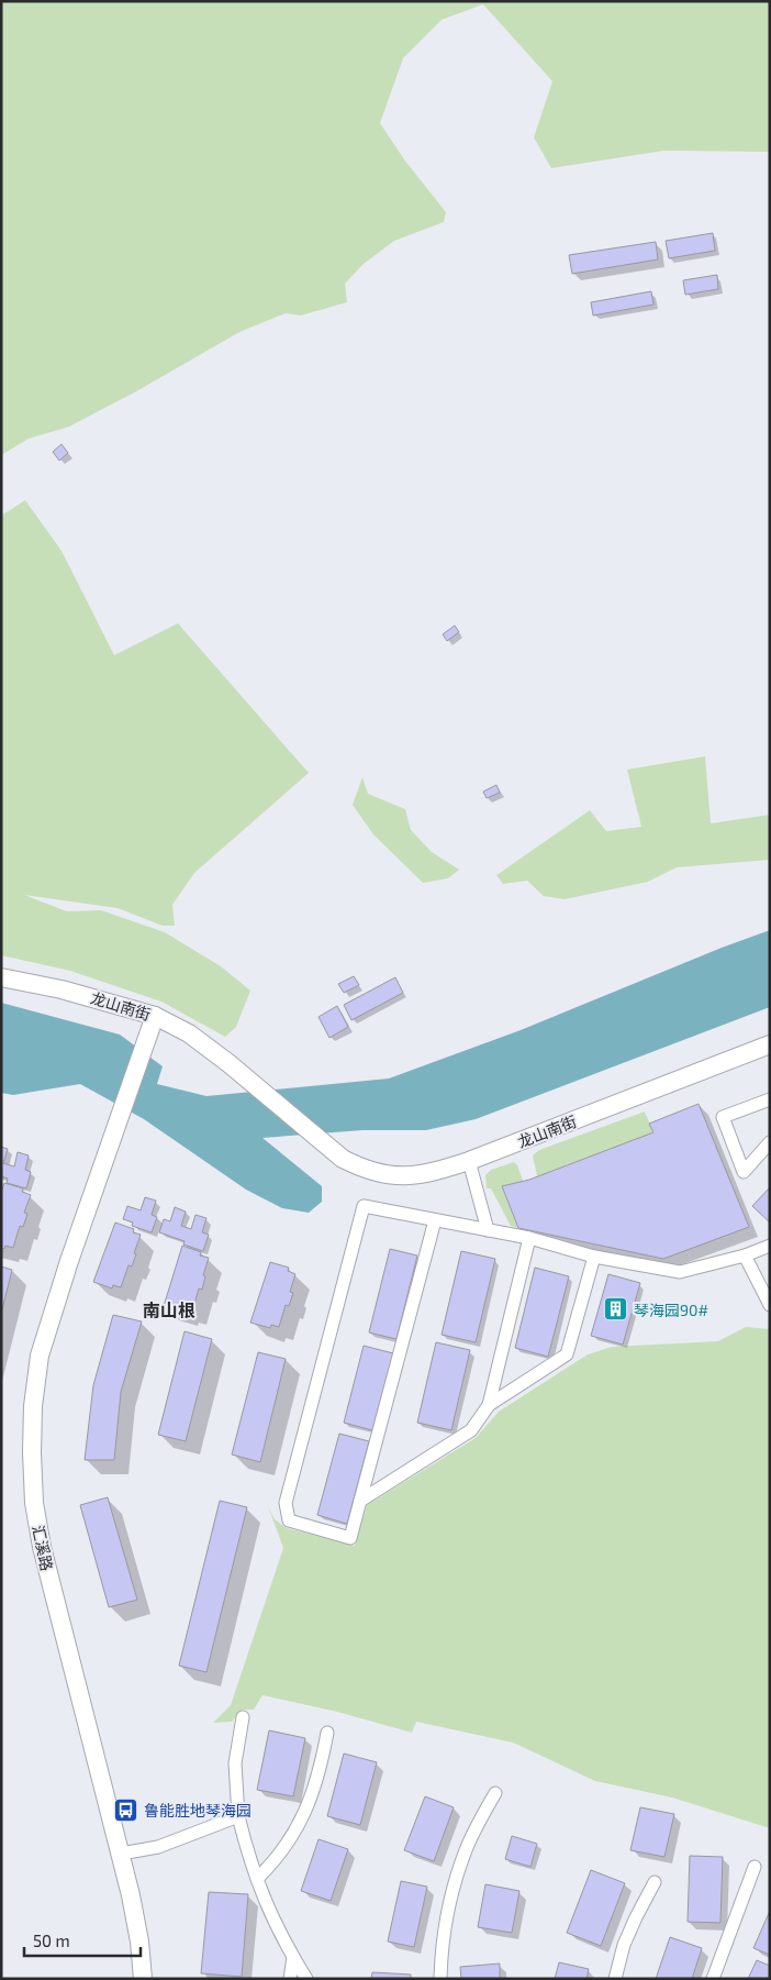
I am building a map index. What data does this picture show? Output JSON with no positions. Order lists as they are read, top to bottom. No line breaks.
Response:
{"streets":{"street":["龙山南街","汇溪路"]},"crossings":[["龙山南街","汇溪路"]],"districts":["南山根"],"places":{"building":["琴海园90#"],"bus stop":["鲁能胜地琴海园"]},"scale_bar":"50 m"}
